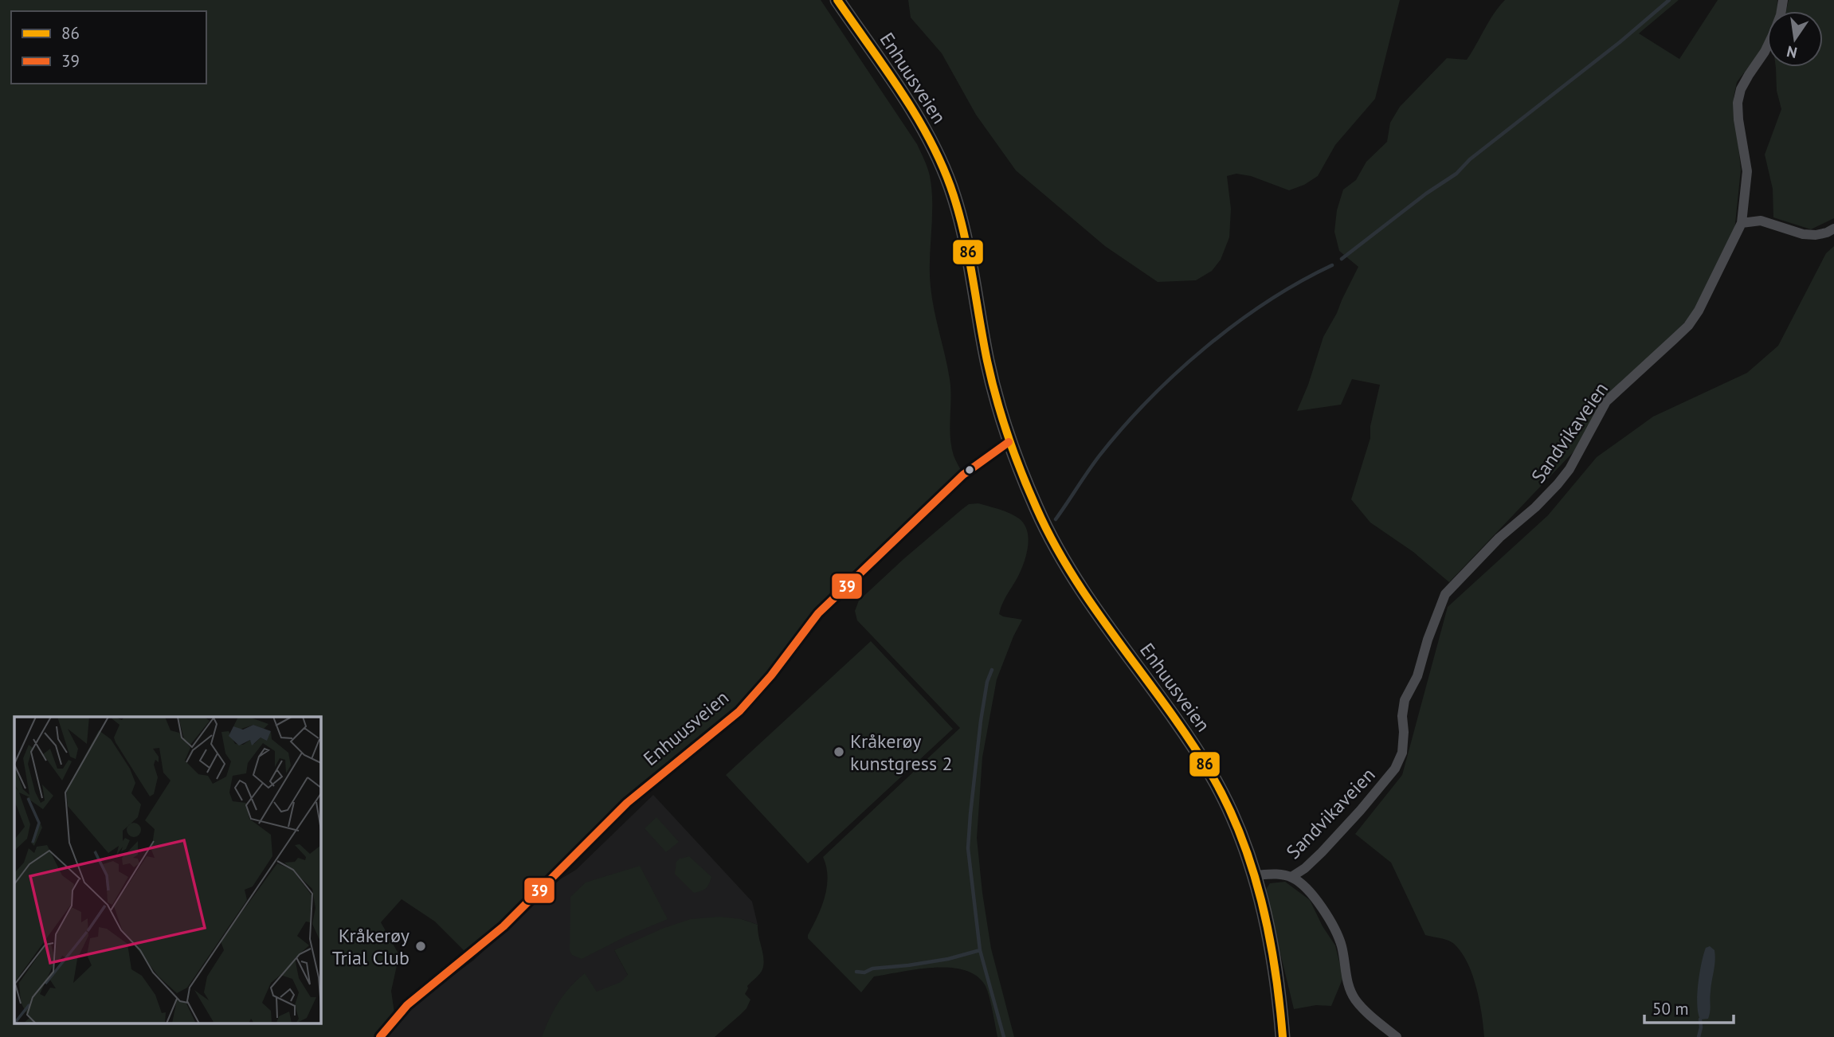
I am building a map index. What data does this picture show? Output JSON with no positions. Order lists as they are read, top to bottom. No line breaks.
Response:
{"streets":{"main road":["Enhuusveien"],"street":["Sandvikaveien"]},"places":["Kråkerøy kunstgress 2","Kråkerøy Trial Club"],"lines":["transit line 86","transit line 39"],"legend":["86","39"],"scale_bar":"50 m","north":"bottom"}
